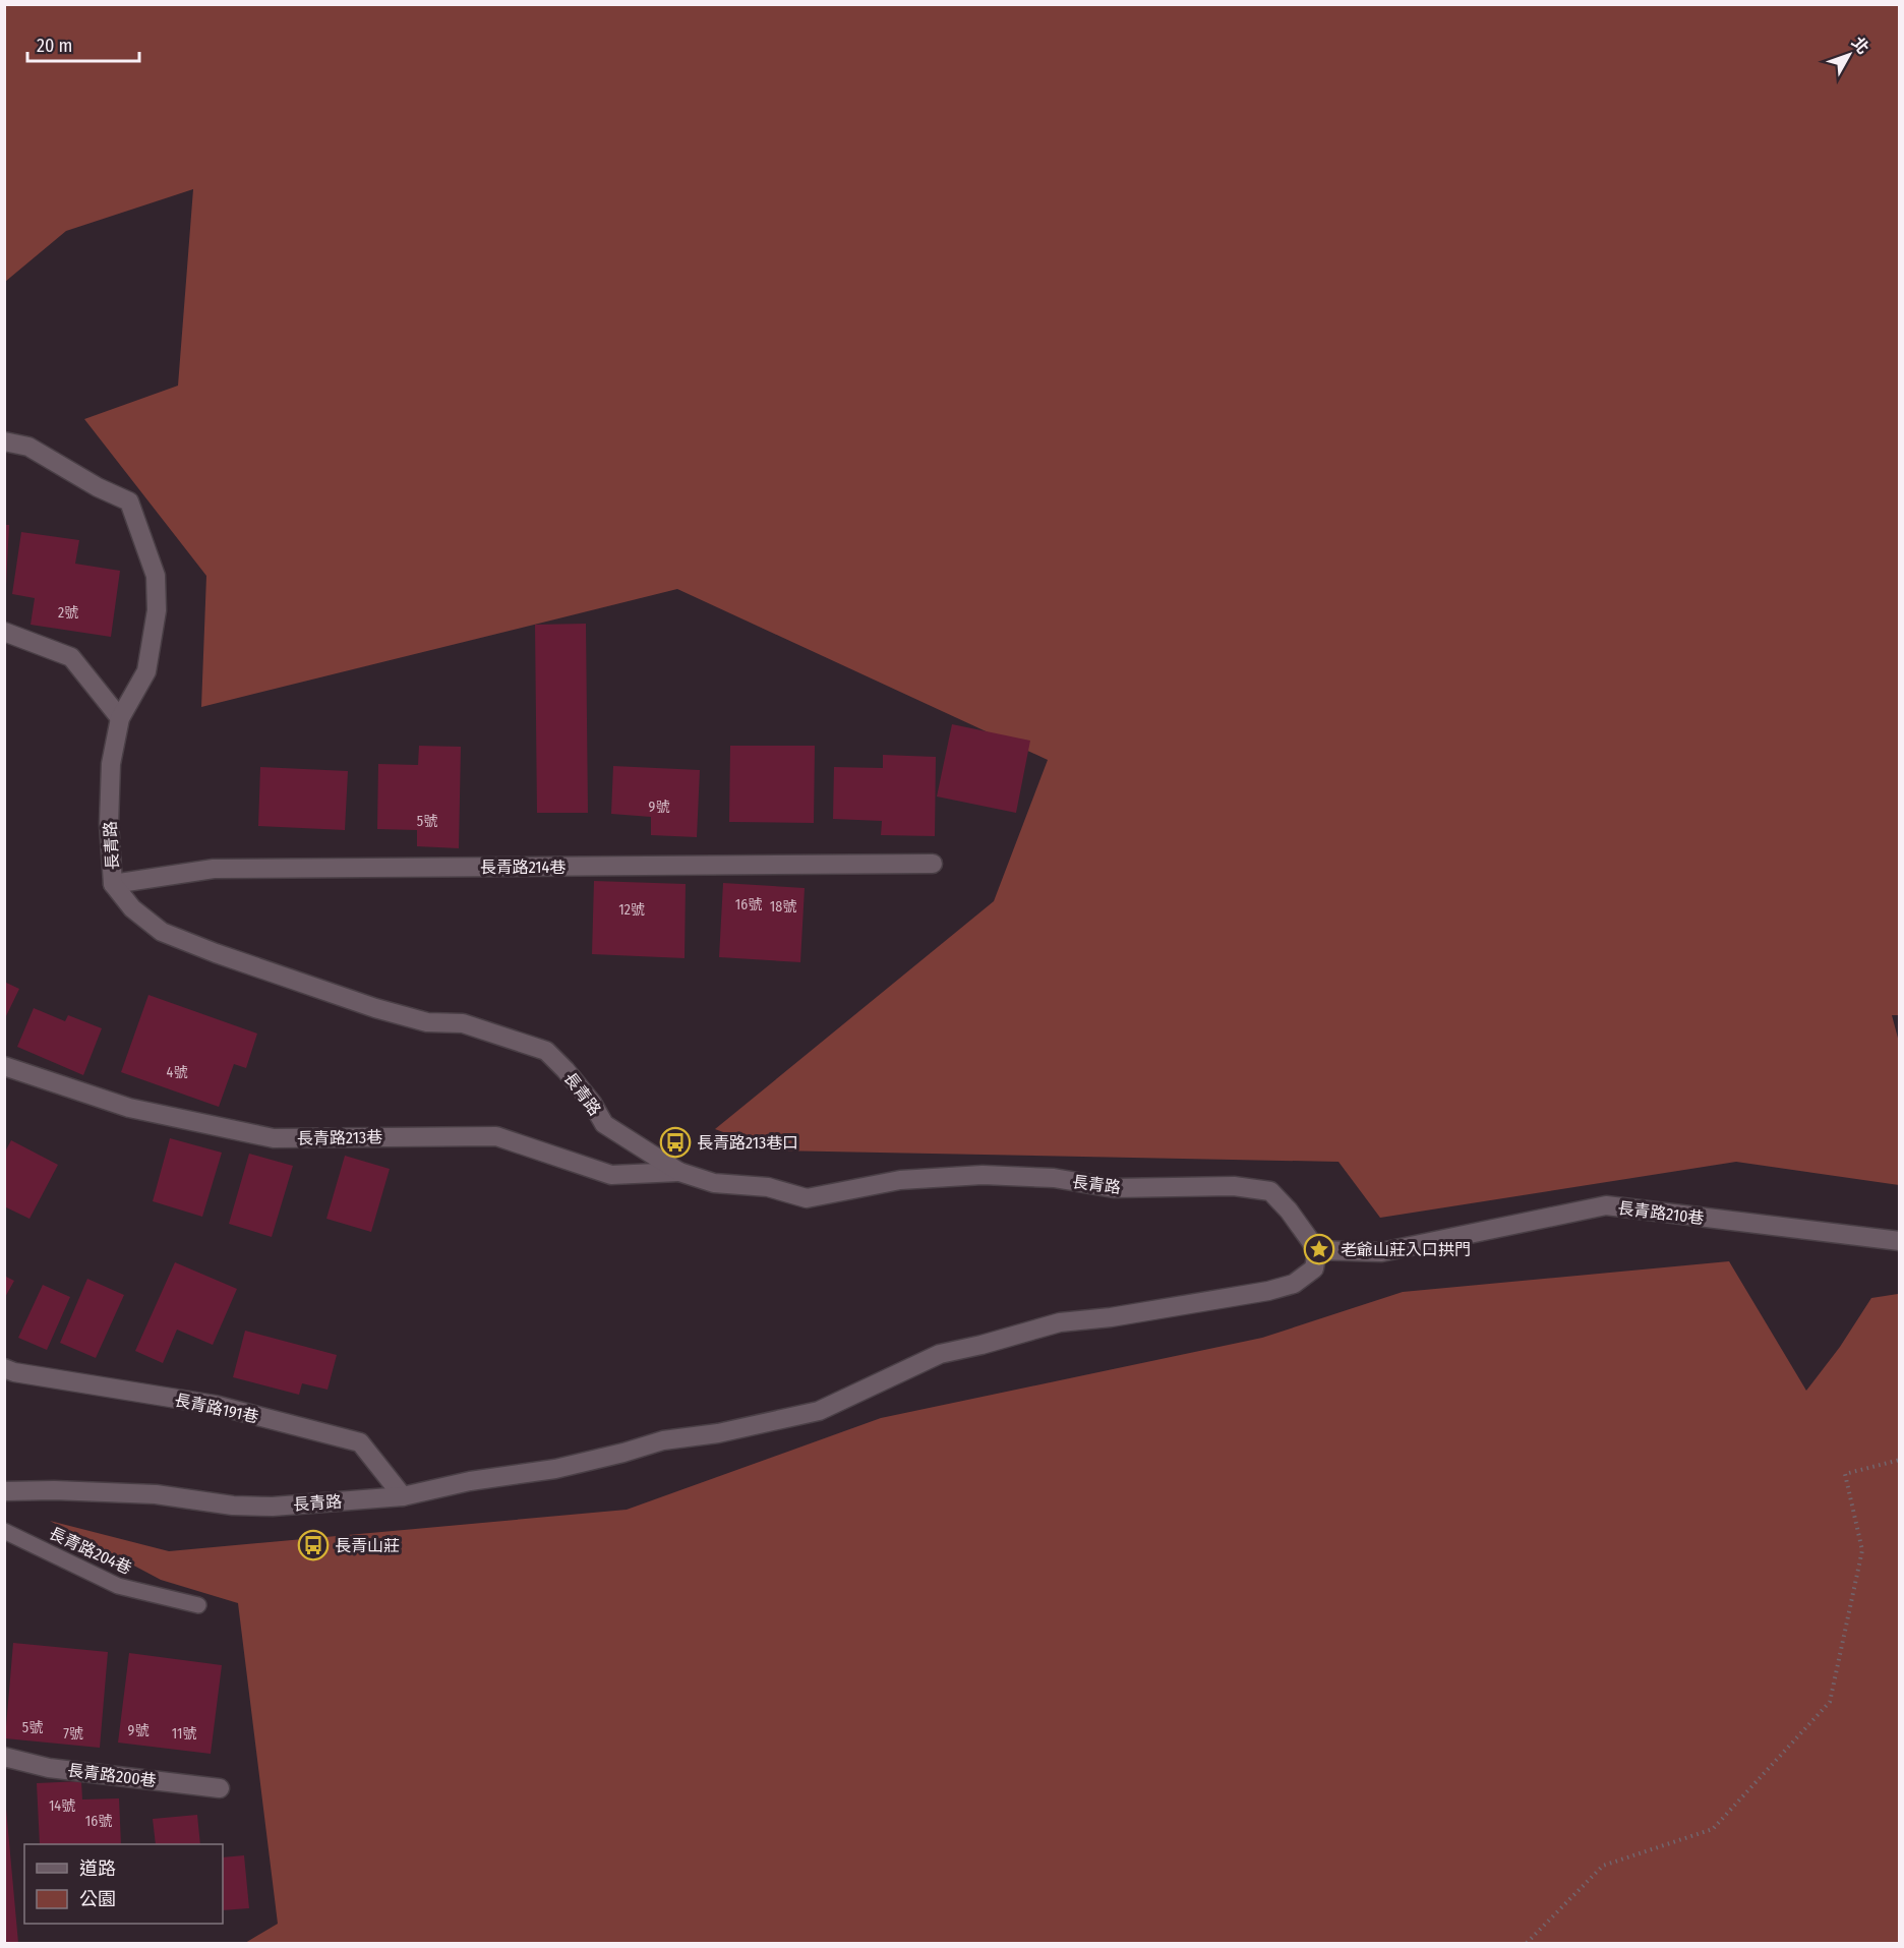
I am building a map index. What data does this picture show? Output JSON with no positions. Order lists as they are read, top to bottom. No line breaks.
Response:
{"streets":{"street":["長青路","長青路214巷","長青路213巷","長青路210巷","長青路191巷","長青路200巷"],"lane":["長青路204巷"]},"crossings":[["長青路","長青路214巷"],["長青路","長青路213巷"],["長青路","長青路210巷"],["長青路","長青路191巷"]],"places":{"bus stop":["長青路213巷口","長青山莊"],"place":["老爺山莊入口拱門"]},"house_numbers":["2號","9號","5號","16號","18號","12號","4號","5號","9號","7號","11號","14號","16號"],"legend":["道路","公園"],"scale_bar":"20 m","north":"top right"}
